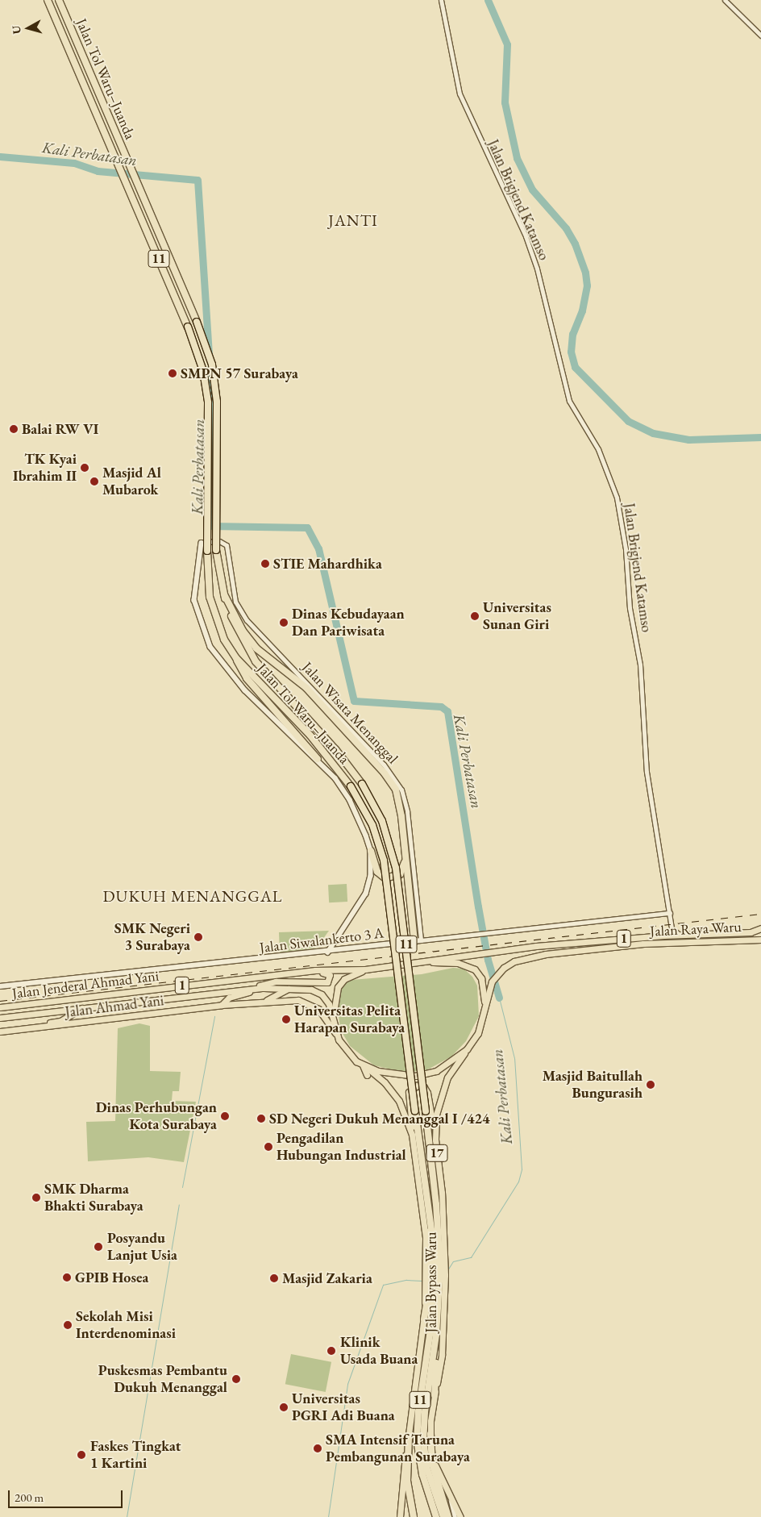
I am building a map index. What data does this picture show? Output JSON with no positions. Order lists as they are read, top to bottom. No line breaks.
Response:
{"streets":{"highway":["Jalan Tol Waru–Juanda","11","Jalan Raya Waru","1","Jalan Jenderal Ahmad Yani","Jalan Ahmad Yani","17","Jalan Bypass Waru"],"main road":["Jalan Siwalankerto 3 A"],"street":["Jalan Brigjend Katamso","Jalan Wisata Menanggal"]},"crossings":[["Jalan Tol Waru–Juanda","Jalan Bypass Waru"],["Jalan Brigjend Katamso","Jalan Siwalankerto 3 A"],["Jalan Wisata Menanggal","Jalan Siwalankerto 3 A"],["Jalan Raya Waru","1"],["Jalan Raya Waru","Jalan Jenderal Ahmad Yani"],["Jalan Raya Waru","Jalan Ahmad Yani"],["Jalan Raya Waru","Jalan Bypass Waru"],["1","Jalan Jenderal Ahmad Yani"],["1","Jalan Ahmad Yani"],["1","Jalan Bypass Waru"],["Jalan Jenderal Ahmad Yani","Jalan Ahmad Yani"],["Jalan Jenderal Ahmad Yani","Jalan Bypass Waru"],["Jalan Ahmad Yani","Jalan Bypass Waru"]],"districts":["JANTI","DUKUH MENANGGAL"],"water":["Kali Perbatasan"],"places":["SMPN 57 Surabaya","Balai RW VI","TK Kyai Ibrahim II","Masjid Al Mubarok","STIE Mahardhika","Universitas Sunan Giri","Dinas Kebudayaan Dan Pariwisata","SMK Negeri 3 Surabaya","Universitas Pelita Harapan Surabaya","Masjid Baitullah Bungurasih","Dinas Perhubungan Kota Surabaya","SD Negeri Dukuh Menanggal I /424","Pengadilan Hubungan Industrial","SMK Dharma Bhakti Surabaya","Posyandu Lanjut Usia","GPIB Hosea","Masjid Zakaria","Sekolah Misi Interdenominasi","Klinik Usada Buana","Puskesmas Pembantu Dukuh Menanggal","Universitas PGRI Adi Buana","SMA Intensif Taruna Pembangunan Surabaya","Faskes Tingkat 1 Kartini"],"scale_bar":"200 m","north":"left"}
